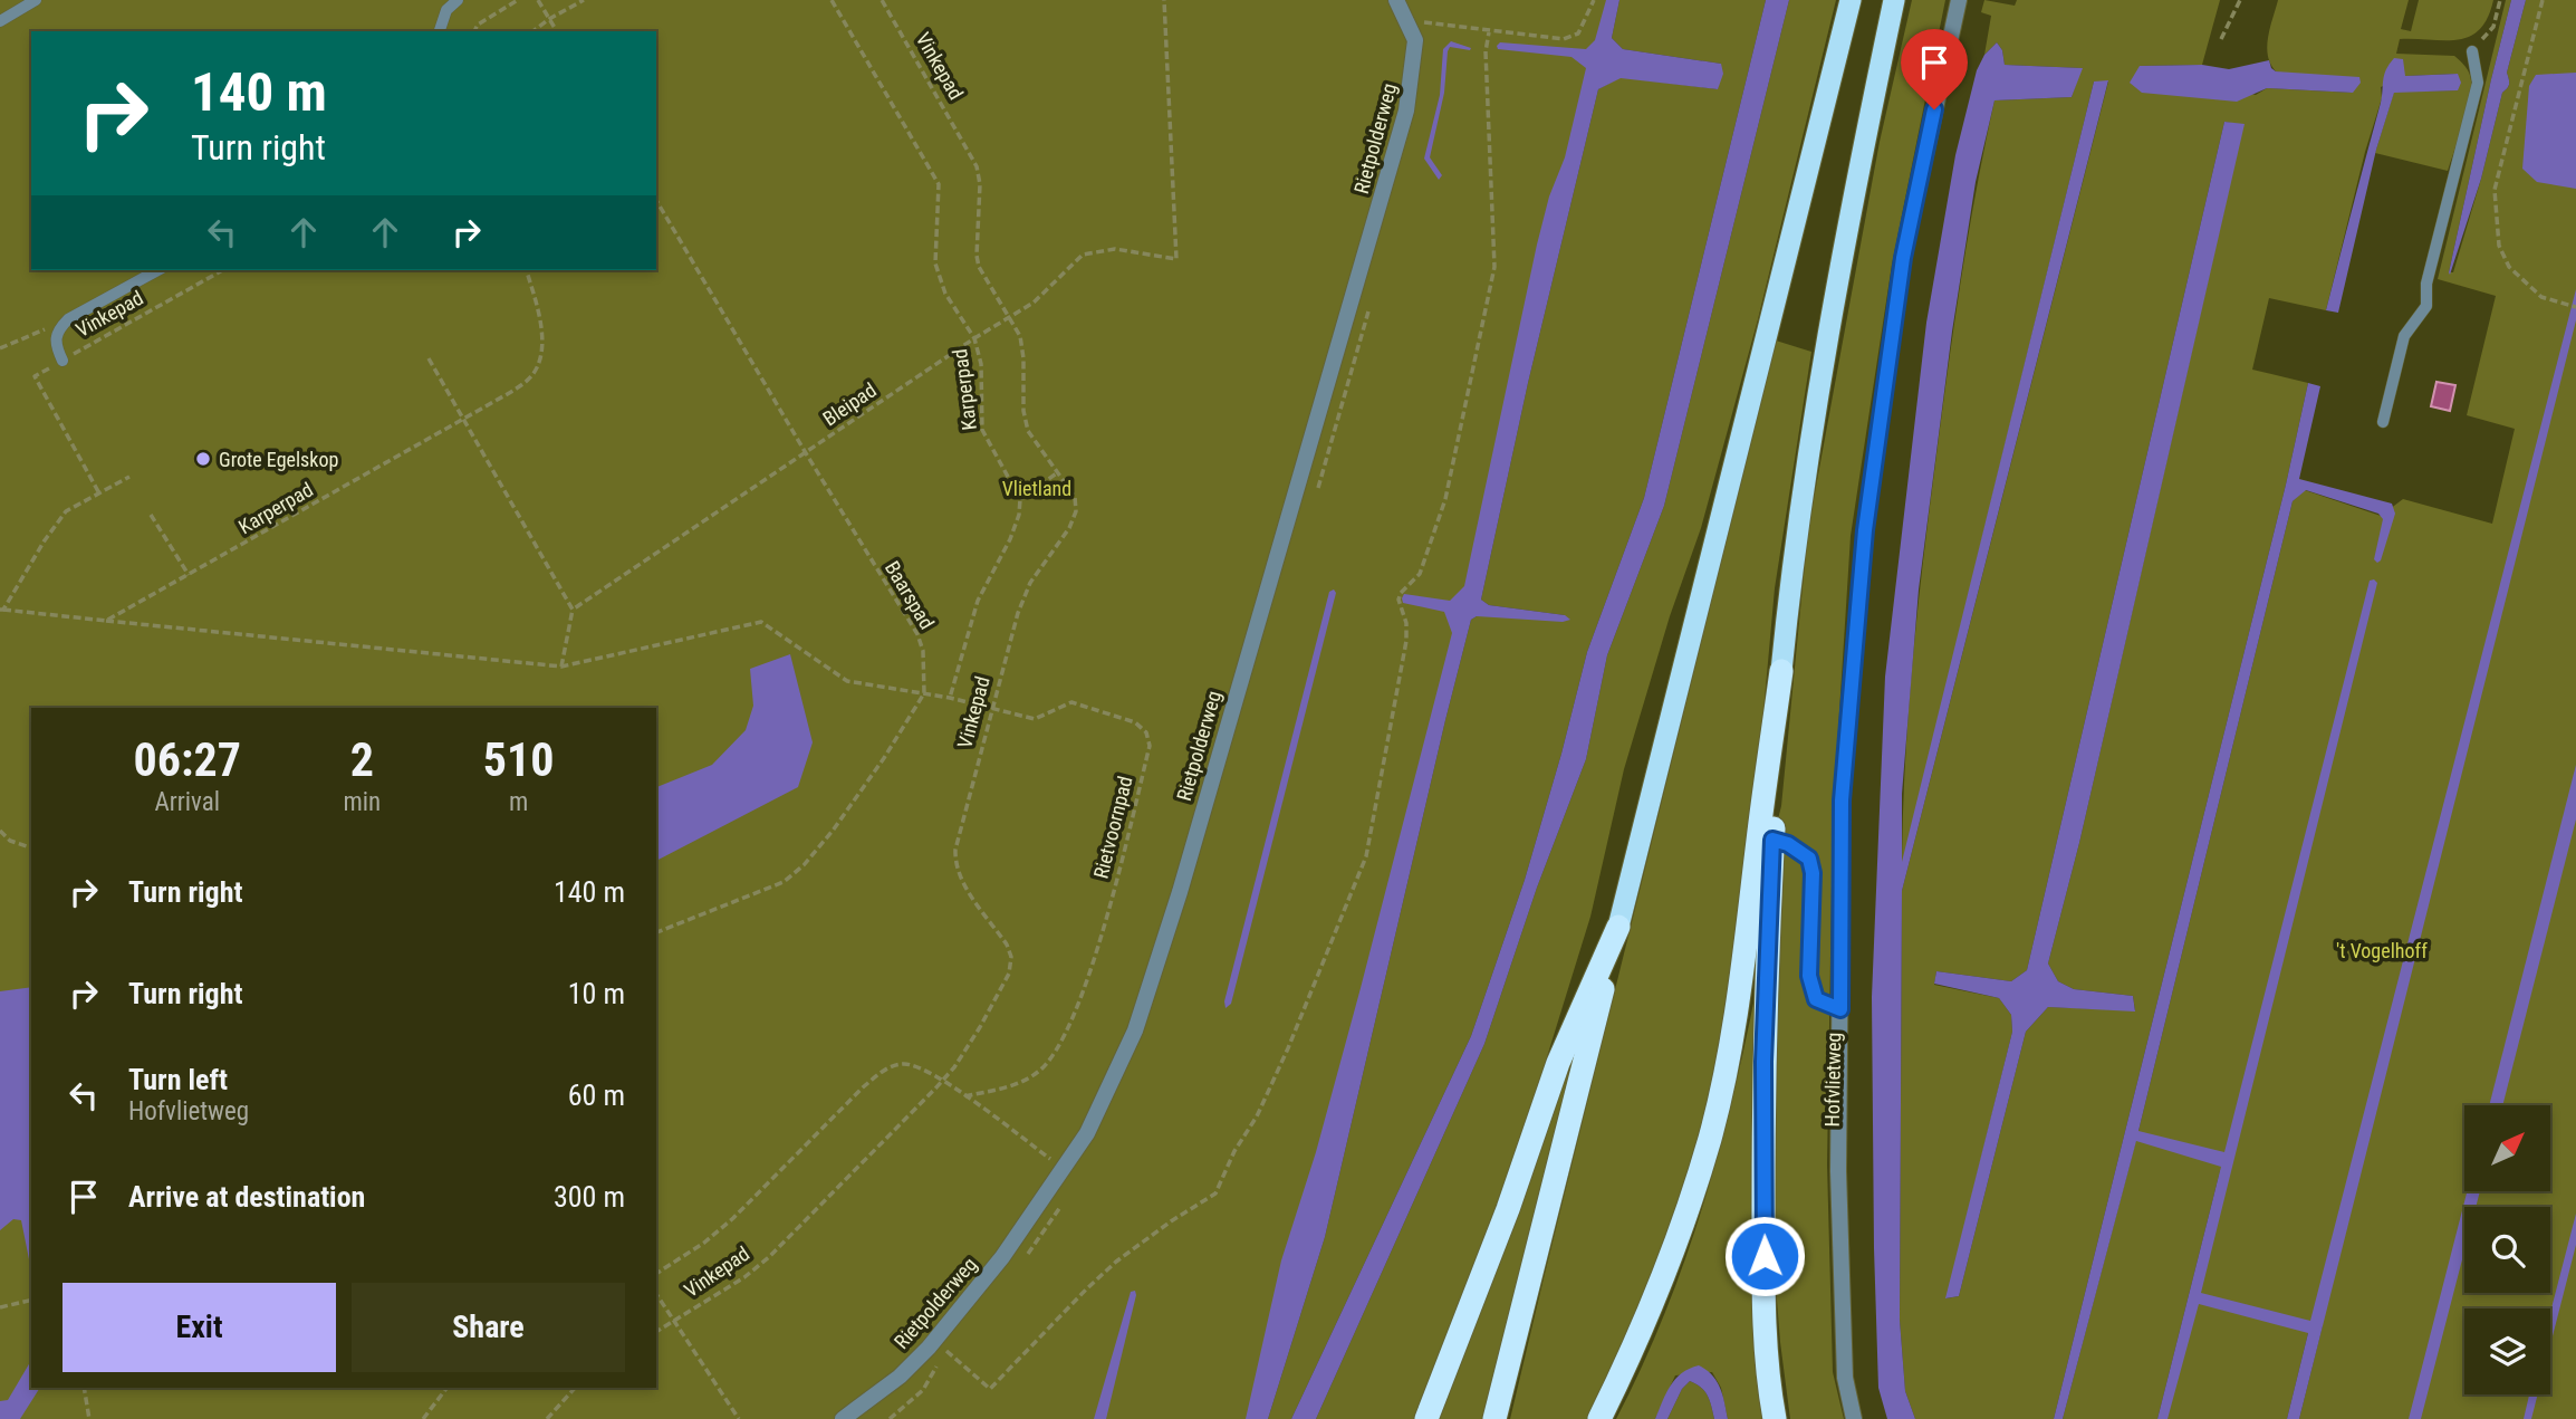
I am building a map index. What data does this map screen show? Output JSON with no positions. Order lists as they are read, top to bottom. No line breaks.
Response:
{"streets":{"street":["Rietpolderweg","Hofvlietweg"],"lane":["Vinkepad"],"path":["Karperpad","Bleipad","Baarspad","Rietvoornpad"]},"crossings":[["Vinkepad","Bleipad"],["Vinkepad","Rietvoornpad"],["Karperpad","Bleipad"],["Karperpad","Rietvoornpad"],["Bleipad","Baarspad"],["Baarspad","Rietvoornpad"]],"parks":["Vlietland","'t Vogelhoff"],"places":["Grote Egelskop"],"north":"top right","page":{"turn":["140 m","Turn right"],"eta":["06:27","Arrival","2","min","510","m"],"list":[{"name":"Turn right","value":"140 m"},{"name":"Turn right","value":"10 m"},{"name":"Turn left","note":"Hofvlietweg","value":"60 m"},{"name":"Arrive at destination","value":"300 m"}],"buttons":["Exit","Share"]}}
